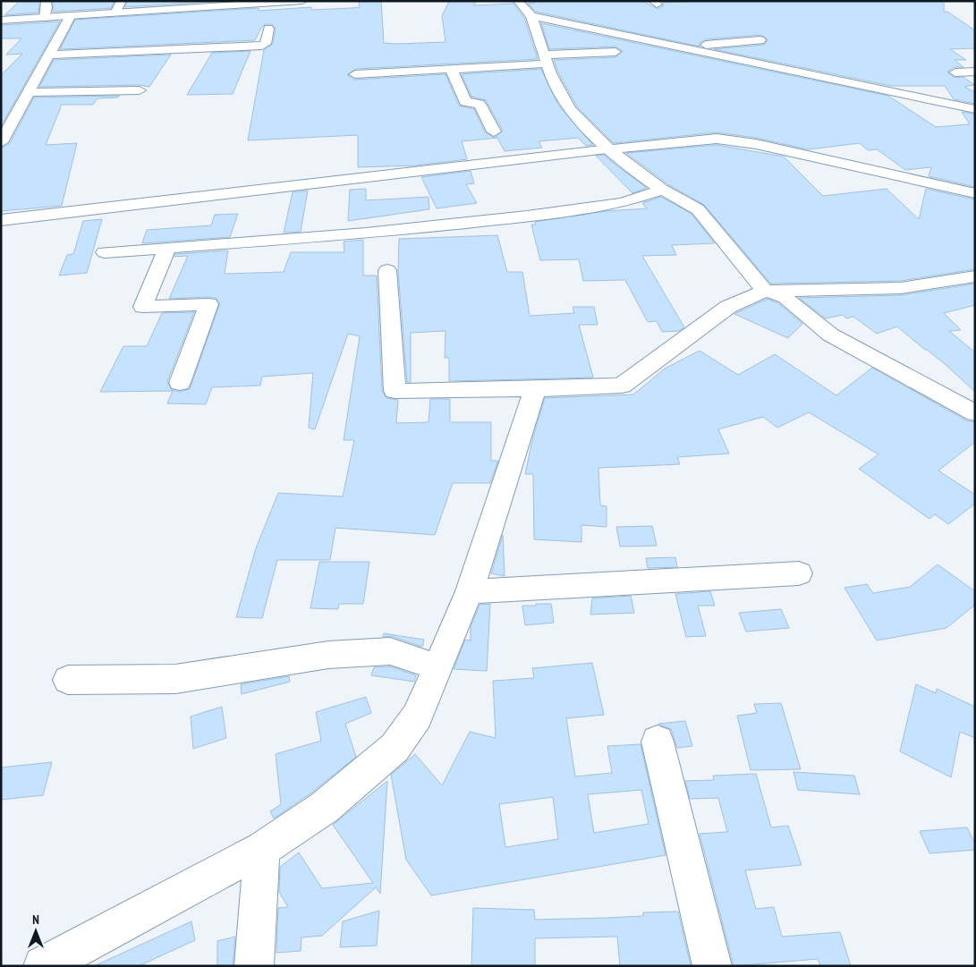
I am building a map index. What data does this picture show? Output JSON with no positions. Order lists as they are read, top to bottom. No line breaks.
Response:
{"north":"top"}
